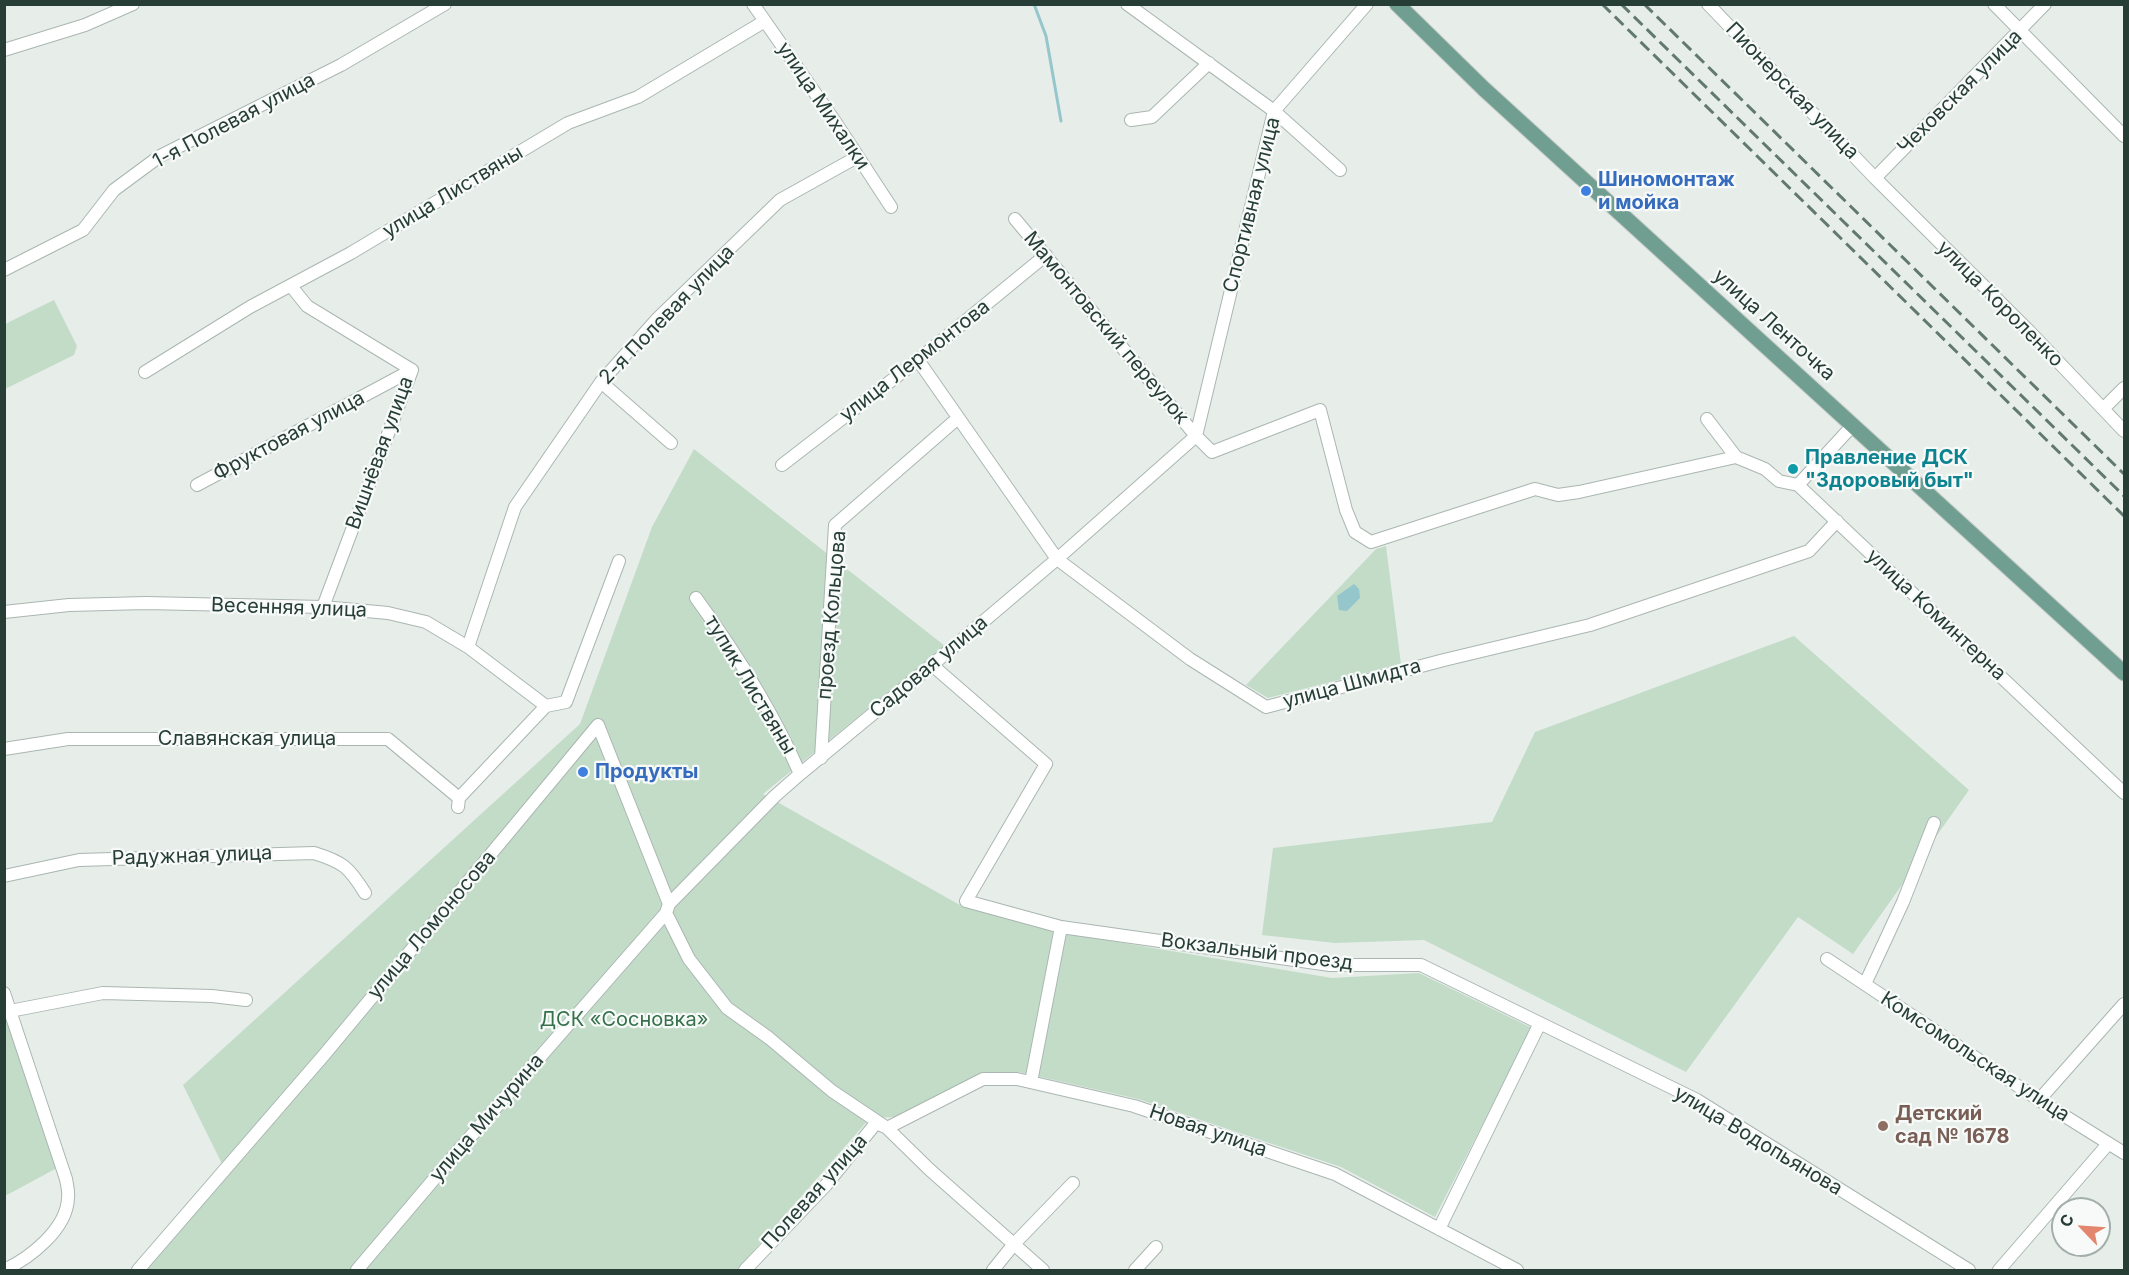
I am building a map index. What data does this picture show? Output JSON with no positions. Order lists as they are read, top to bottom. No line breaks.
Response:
{"streets":{"main road":["улица Ленточка"],"street":["Пионерская улица","Чеховская улица","улица Михалки","1-я Полевая улица","улица Листвяны","Спортивная улица","улица Короленко","2-я Полевая улица","Мамонтовский переулок","улица Лермонтова","Фруктовая улица","Вишнёвая улица","Весенняя улица","проезд Кольцова","улица Коминтерна","Садовая улица","улица Шмидта","тупик Листвяны","Славянская улица","Радужная улица","улица Ломоносова","Вокзальный проезд","Комсомольская улица","улица Мичурина","Новая улица","улица Водопьянова","Полевая улица"]},"crossings":[["Пионерская улица","Чеховская улица"],["Пионерская улица","улица Короленко"],["Чеховская улица","улица Короленко"],["улица Михалки","улица Листвяны"],["улица Михалки","2-я Полевая улица"],["улица Листвяны","Вишнёвая улица"],["Спортивная улица","Мамонтовский переулок"],["Спортивная улица","Садовая улица"],["2-я Полевая улица","Весенняя улица"],["Мамонтовский переулок","улица Лермонтова"],["Мамонтовский переулок","Садовая улица"],["улица Лермонтова","улица Шмидта"],["Фруктовая улица","Вишнёвая улица"],["Вишнёвая улица","Весенняя улица"],["Весенняя улица","Славянская улица"],["проезд Кольцова","Садовая улица"],["проезд Кольцова","улица Шмидта"],["улица Коминтерна","улица Шмидта"],["Садовая улица","улица Шмидта"],["Садовая улица","тупик Листвяны"],["Садовая улица","улица Ломоносова"],["Садовая улица","Вокзальный проезд"],["Садовая улица","улица Мичурина"],["улица Ломоносова","улица Мичурина"],["Вокзальный проезд","улица Водопьянова"],["Новая улица","Полевая улица"]],"parks":["ДСК «Сосновка»"],"places":["Шиномонтаж и мойка","Правление ДСК \"Здоровый быт\"","Продукты","Детский сад № 1678"],"north":"top left"}
